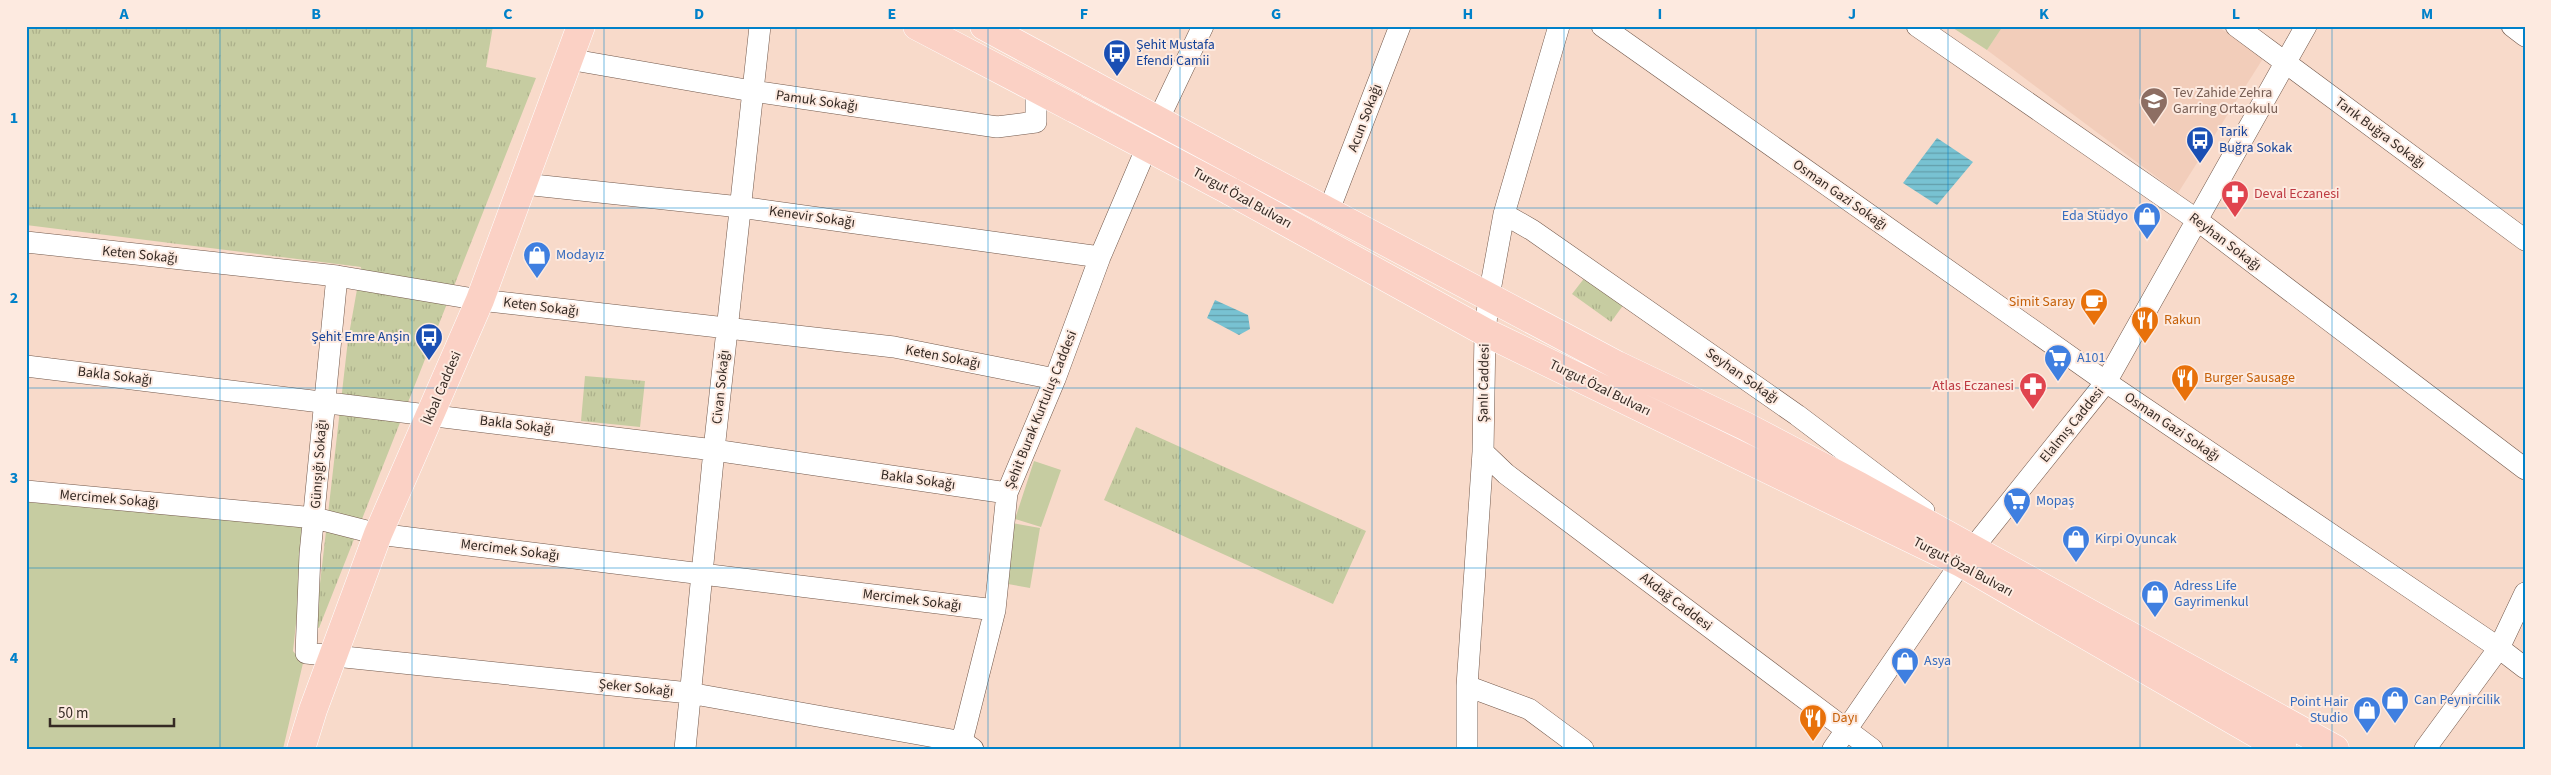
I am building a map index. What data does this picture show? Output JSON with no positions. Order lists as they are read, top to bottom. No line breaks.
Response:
{"streets":{"main road":["Turgut Özal Bulvarı","İkbal Caddesi"],"street":["Pamuk Sokağı","Acun Sokağı","Tarık Buğra Sokağı","Osman Gazi Sokağı","Kenevir Sokağı","Reyhan Sokağı","Keten Sokağı","Bakla Sokağı","Seyhan Sokağı","Şanlı Caddesi","Civan Sokağı","Şehit Burak Kurtuluş Caddesi","Elalmış Caddesi","Günışığı Sokağı","Mercimek Sokağı","Akdağ Caddesi","Şeker Sokağı"]},"crossings":[["Pamuk Sokağı","Turgut Özal Bulvarı"],["Pamuk Sokağı","Civan Sokağı"],["Pamuk Sokağı","İkbal Caddesi"],["Acun Sokağı","Turgut Özal Bulvarı"],["Tarık Buğra Sokağı","Elalmış Caddesi"],["Osman Gazi Sokağı","Elalmış Caddesi"],["Turgut Özal Bulvarı","Seyhan Sokağı"],["Turgut Özal Bulvarı","Şanlı Caddesi"],["Turgut Özal Bulvarı","Elalmış Caddesi"],["Kenevir Sokağı","Civan Sokağı"],["Kenevir Sokağı","İkbal Caddesi"],["Kenevir Sokağı","Şehit Burak Kurtuluş Caddesi"],["Reyhan Sokağı","Elalmış Caddesi"],["Keten Sokağı","Civan Sokağı"],["Keten Sokağı","İkbal Caddesi"],["Keten Sokağı","Şehit Burak Kurtuluş Caddesi"],["Keten Sokağı","Günışığı Sokağı"],["Bakla Sokağı","Civan Sokağı"],["Bakla Sokağı","İkbal Caddesi"],["Bakla Sokağı","Şehit Burak Kurtuluş Caddesi"],["Bakla Sokağı","Günışığı Sokağı"],["Seyhan Sokağı","Şanlı Caddesi"],["Seyhan Sokağı","Elalmış Caddesi"],["Şanlı Caddesi","Akdağ Caddesi"],["Civan Sokağı","Mercimek Sokağı"],["Civan Sokağı","Şeker Sokağı"],["İkbal Caddesi","Mercimek Sokağı"],["İkbal Caddesi","Şeker Sokağı"],["Şehit Burak Kurtuluş Caddesi","Mercimek Sokağı"],["Şehit Burak Kurtuluş Caddesi","Şeker Sokağı"],["Elalmış Caddesi","Akdağ Caddesi"],["Günışığı Sokağı","Mercimek Sokağı"],["Günışığı Sokağı","Şeker Sokağı"]],"places":{"bus stop":["Şehit Mustafa Efendi Camii","Tarik Buğra Sokak","Şehit Emre Anşin"],"school or university":["Tev Zahide Zehra Garring Ortaokulu"],"pharmacy":["Deval Eczanesi","Atlas Eczanesi"],"shop":["Eda Stüdyo","Modayız","Kirpi Oyuncak","Adress Life Gayrimenkul","Asya","Can Peynircilik","Point Hair Studio"],"cafe":["Simit Saray"],"restaurant":["Rakun","Burger Sausage","Dayı"],"supermarket":["A101","Mopaş"]},"scale_bar":"50 m","grid":{"columns":["A","B","C","D","E","F","G","H","I","J","K","L","M"],"rows":["1","2","3","4"]}}
